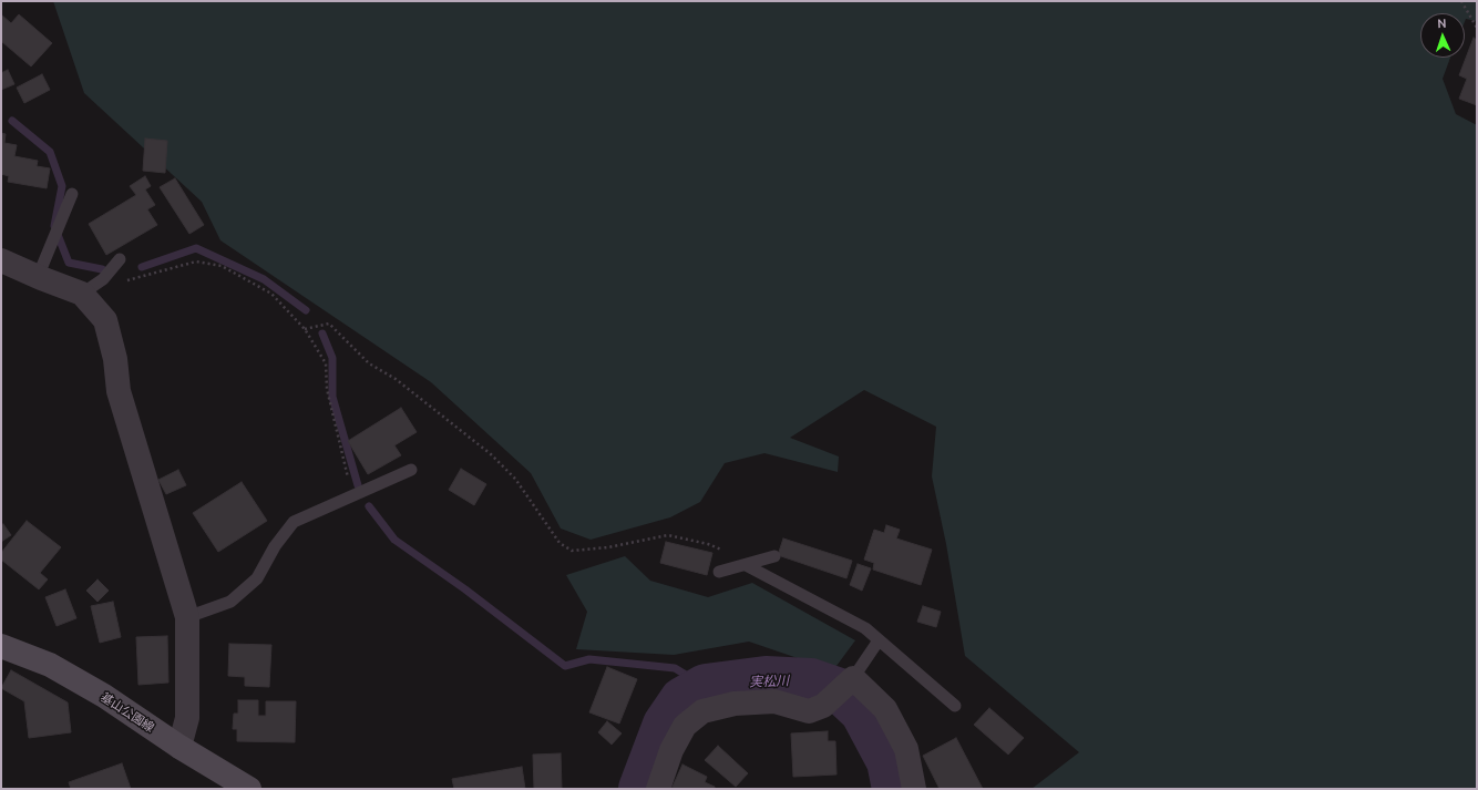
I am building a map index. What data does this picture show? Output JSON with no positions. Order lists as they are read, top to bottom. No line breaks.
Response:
{"streets":{"main road":["基山公園線"]},"water":["実松川"],"north":"top"}
